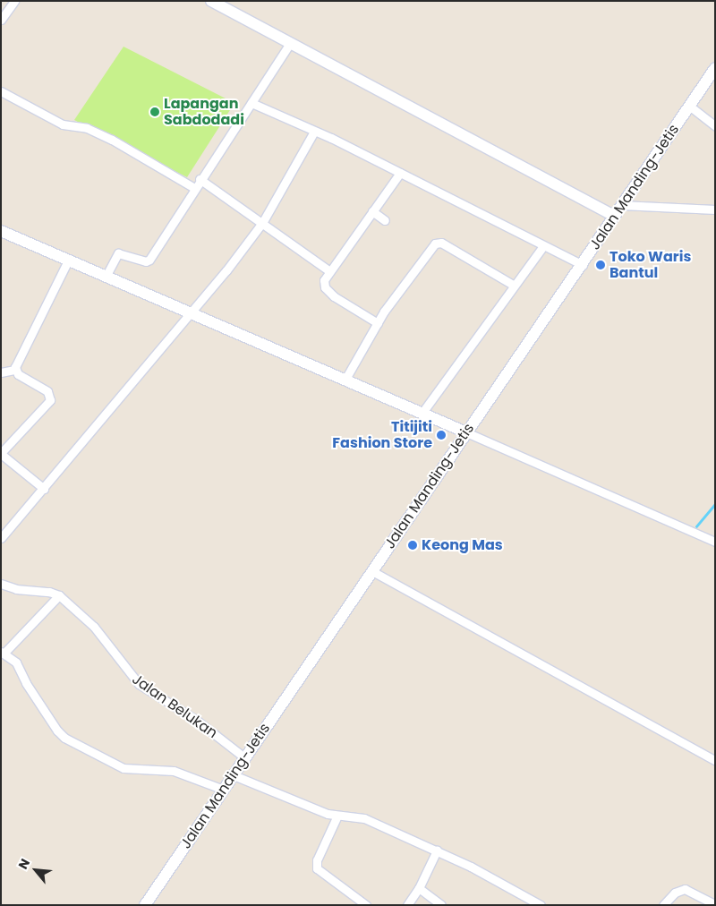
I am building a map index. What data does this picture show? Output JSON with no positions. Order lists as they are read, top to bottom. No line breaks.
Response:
{"streets":{"main road":["Jalan Manding-Jetis"],"street":["Jalan Belukan"]},"crossings":[["Jalan Manding-Jetis","Jalan Belukan"]],"places":["Lapangan Sabdodadi","Toko Waris Bantul","Titijiti Fashion Store","Keong Mas"],"north":"top left"}
